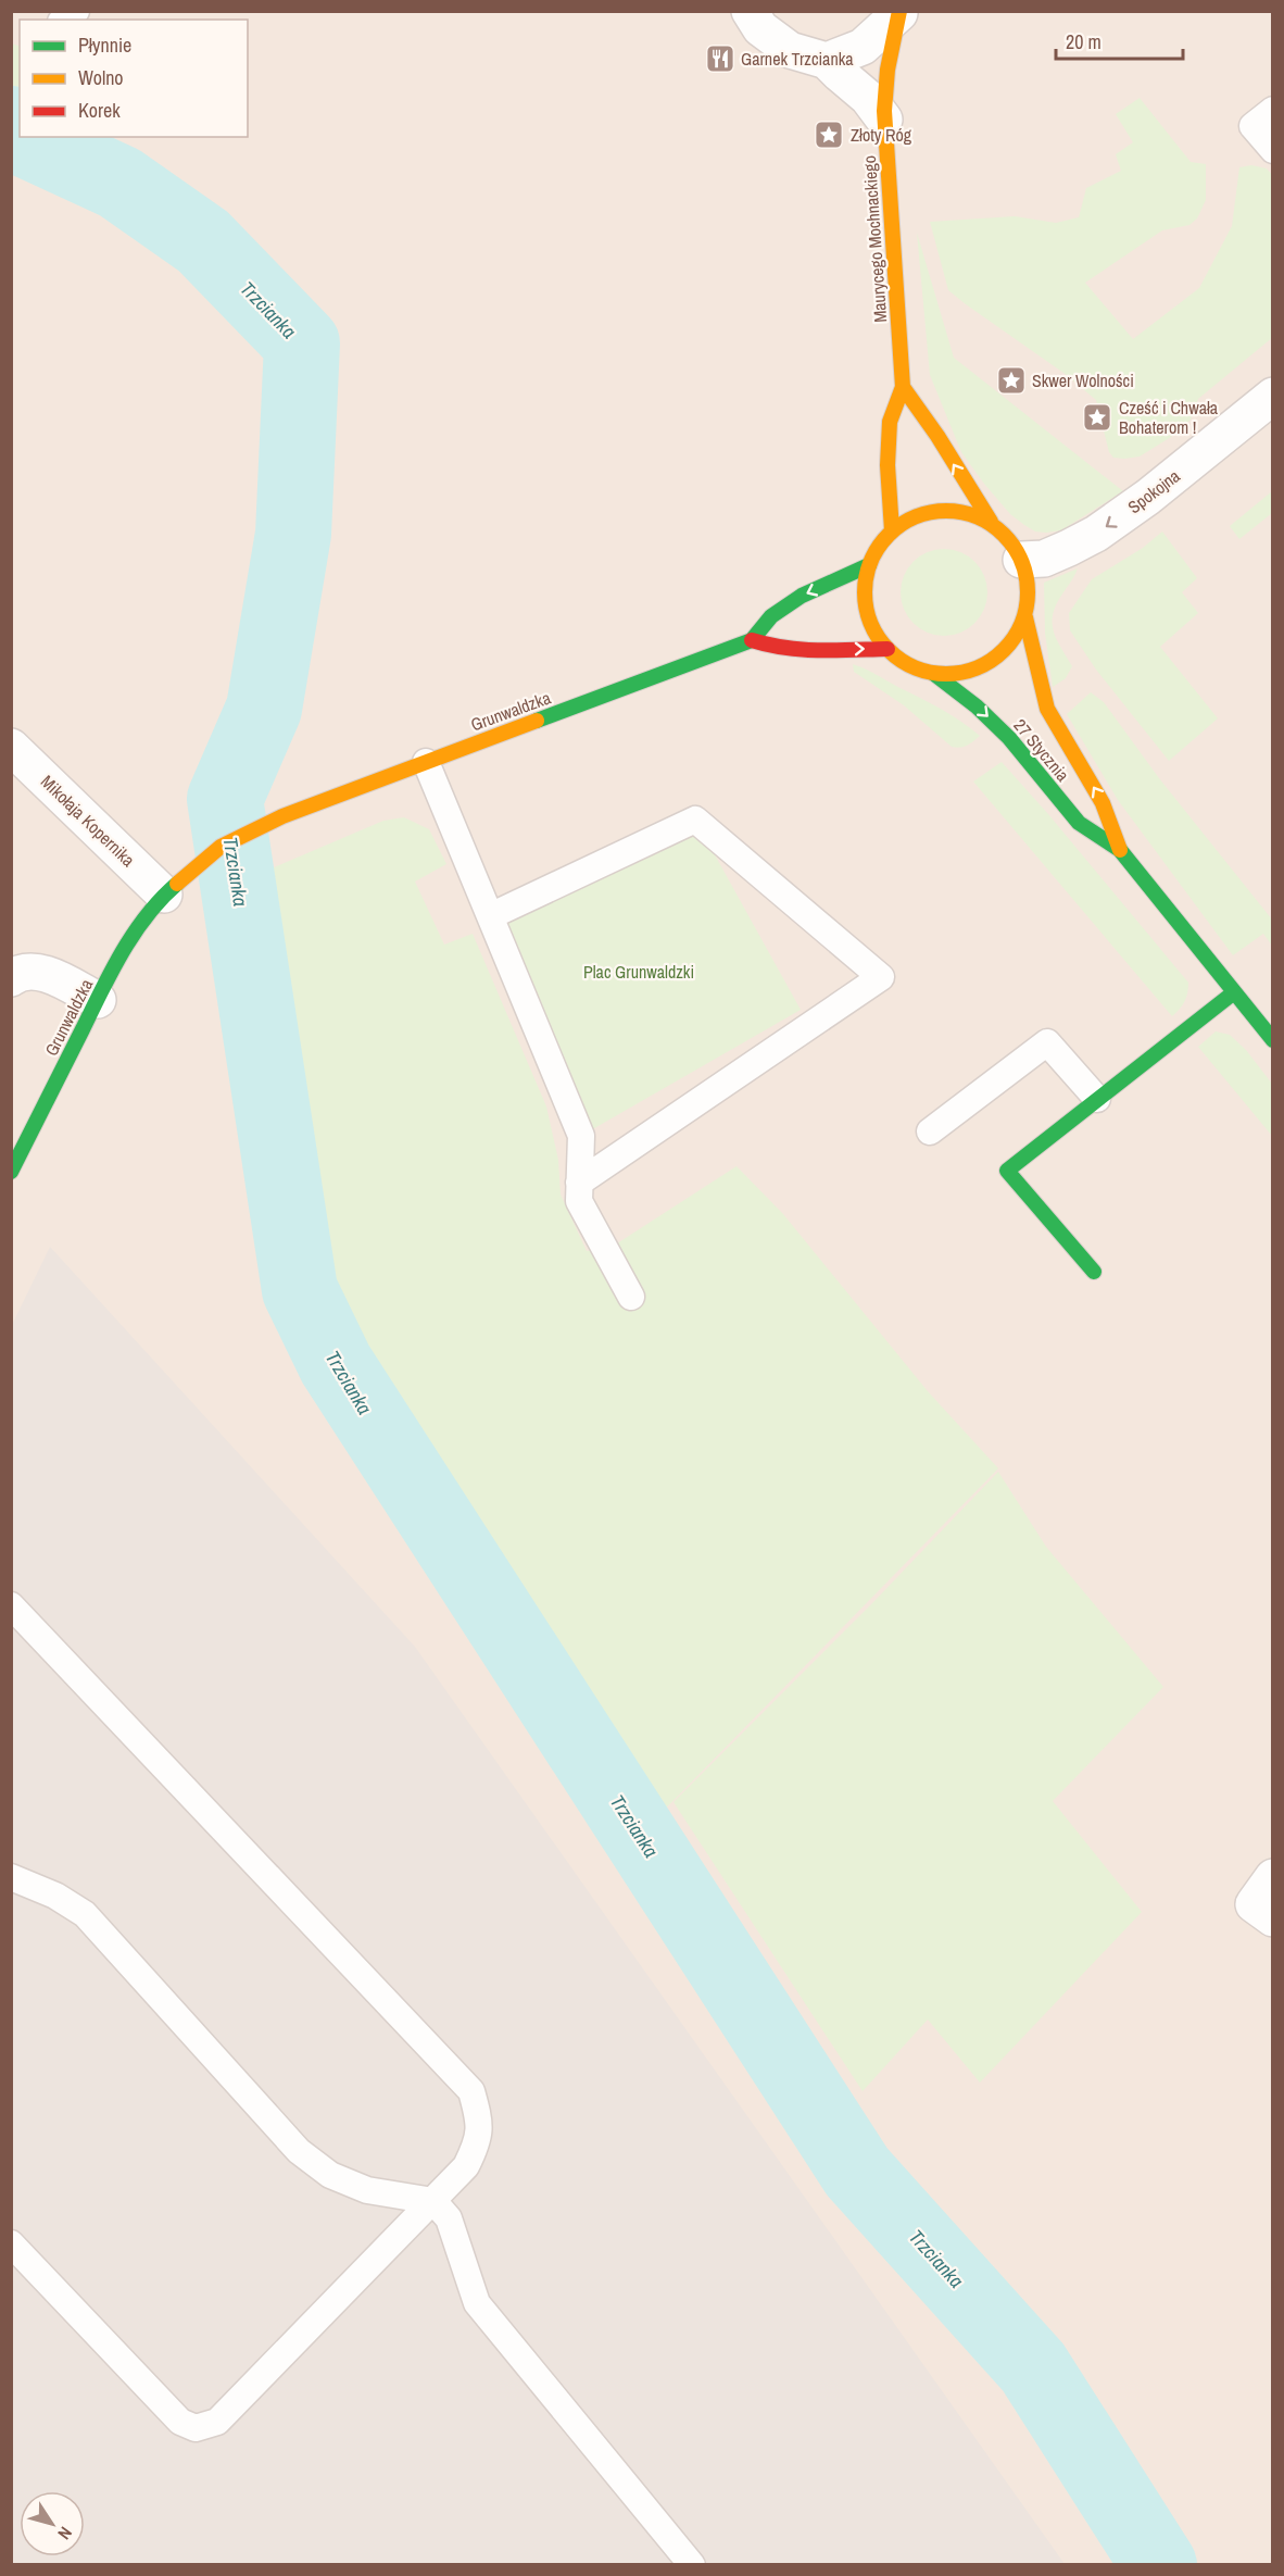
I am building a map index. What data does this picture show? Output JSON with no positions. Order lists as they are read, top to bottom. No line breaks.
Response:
{"streets":{"main road":["Maurycego Mochnackiego","Grunwaldzka","27 Stycznia"],"street":["Spokojna","Mikołaja Kopernika"]},"crossings":[["Maurycego Mochnackiego","Spokojna"],["Maurycego Mochnackiego","Grunwaldzka"],["Maurycego Mochnackiego","27 Stycznia"],["Spokojna","Grunwaldzka"],["Spokojna","27 Stycznia"],["Grunwaldzka","27 Stycznia"],["Grunwaldzka","Mikołaja Kopernika"]],"one_way":["Spokojna"],"water":["Trzcianka"],"parks":["Plac Grunwaldzki"],"places":{"restaurant":["Garnek Trzcianka"],"place":["Złoty Róg","Skwer Wolności","Cześć i Chwała Bohaterom !"]},"legend":["Płynnie","Wolno","Korek"],"scale_bar":"20 m","north":"bottom right"}
